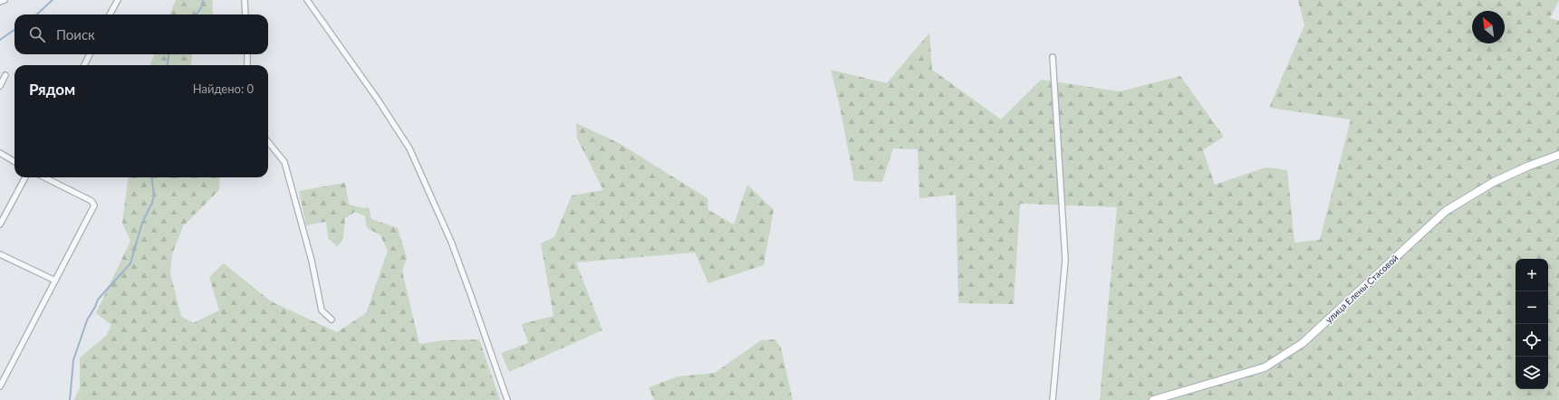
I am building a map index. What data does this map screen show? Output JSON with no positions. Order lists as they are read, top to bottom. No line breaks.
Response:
{"streets":{"main road":["улица Елены Стасовой"]},"north":"top left","page":{"search":"Поиск","heading":["Рядом","Найдено: 0"],"map_buttons":["+","−"]}}
